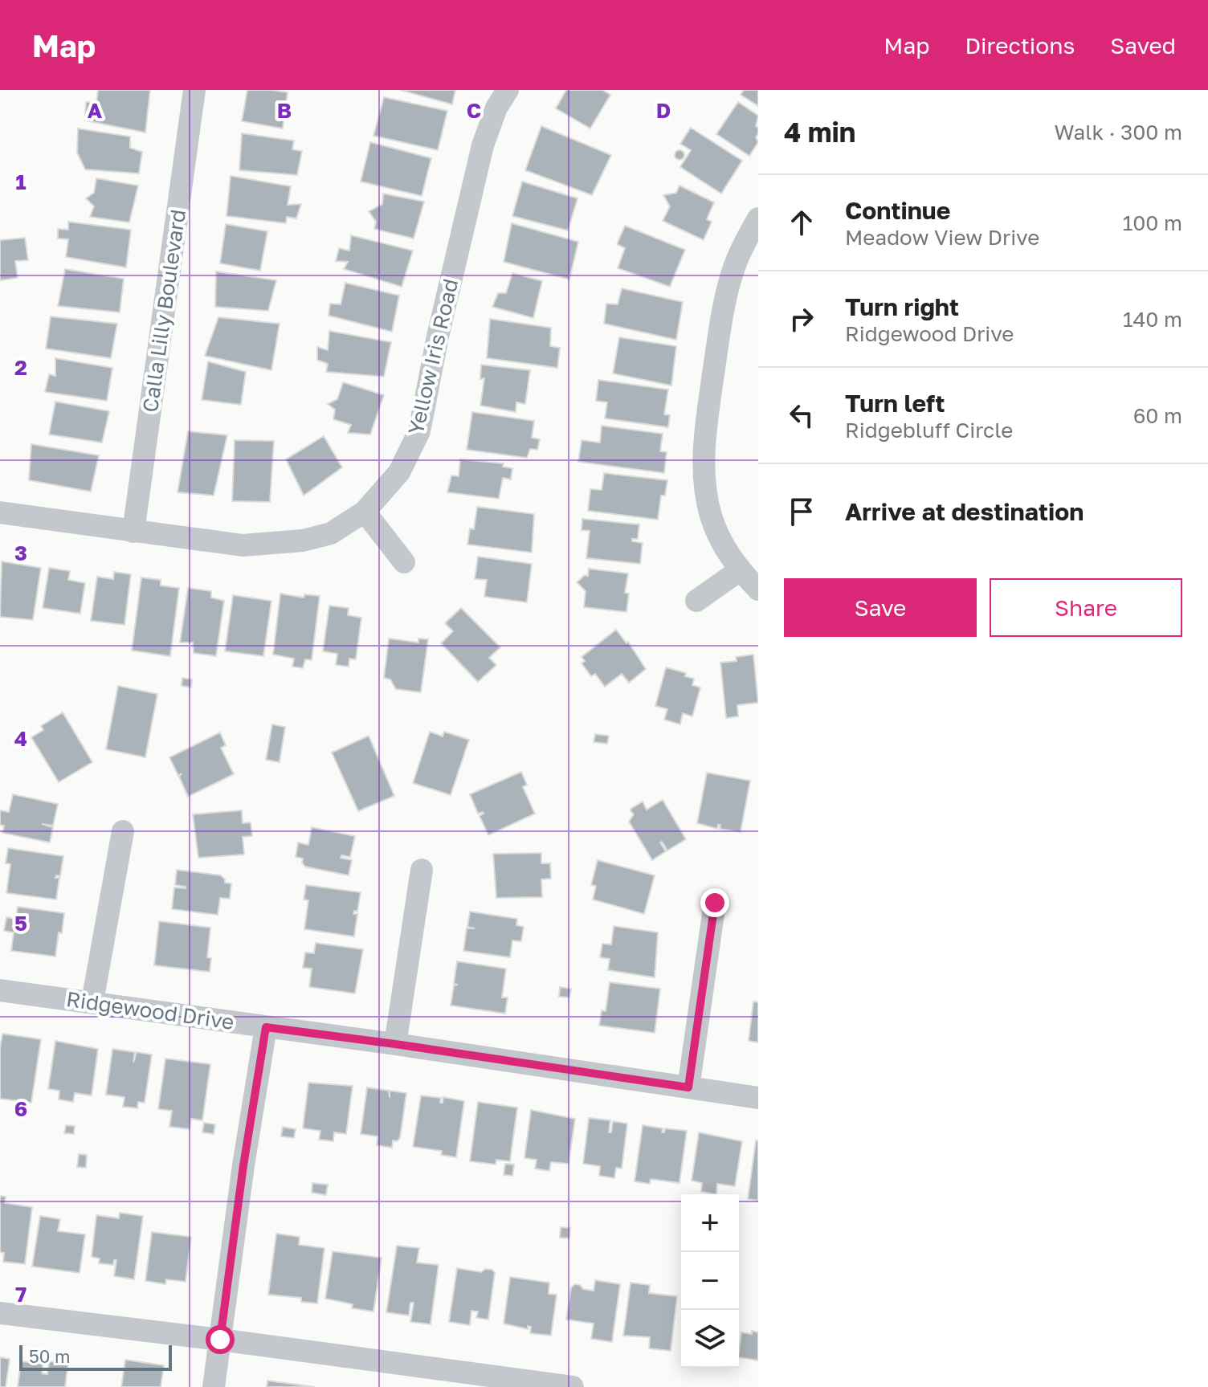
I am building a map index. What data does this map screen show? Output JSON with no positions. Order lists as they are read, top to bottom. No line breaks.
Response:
{"streets":{"street":["Calla Lilly Boulevard","Yellow Iris Road","Ridgewood Drive"]},"crossings":[["Calla Lilly Boulevard","Yellow Iris Road"]],"scale_bar":"50 m","page":{"header":"Map","nav":["Map","Directions","Saved"],"heading":["4 min","Walk · 300 m"],"list":[["Continue","Meadow View Drive","100 m"],["Turn right","Ridgewood Drive","140 m"],["Turn left","Ridgebluff Circle","60 m"],"Arrive at destination"],"buttons":["Save","Share"],"map_buttons":["+","−"],"scale":"50 m"},"grid":{"columns":["A","B","C","D"],"rows":["1","2","3","4","5","6","7"]}}
